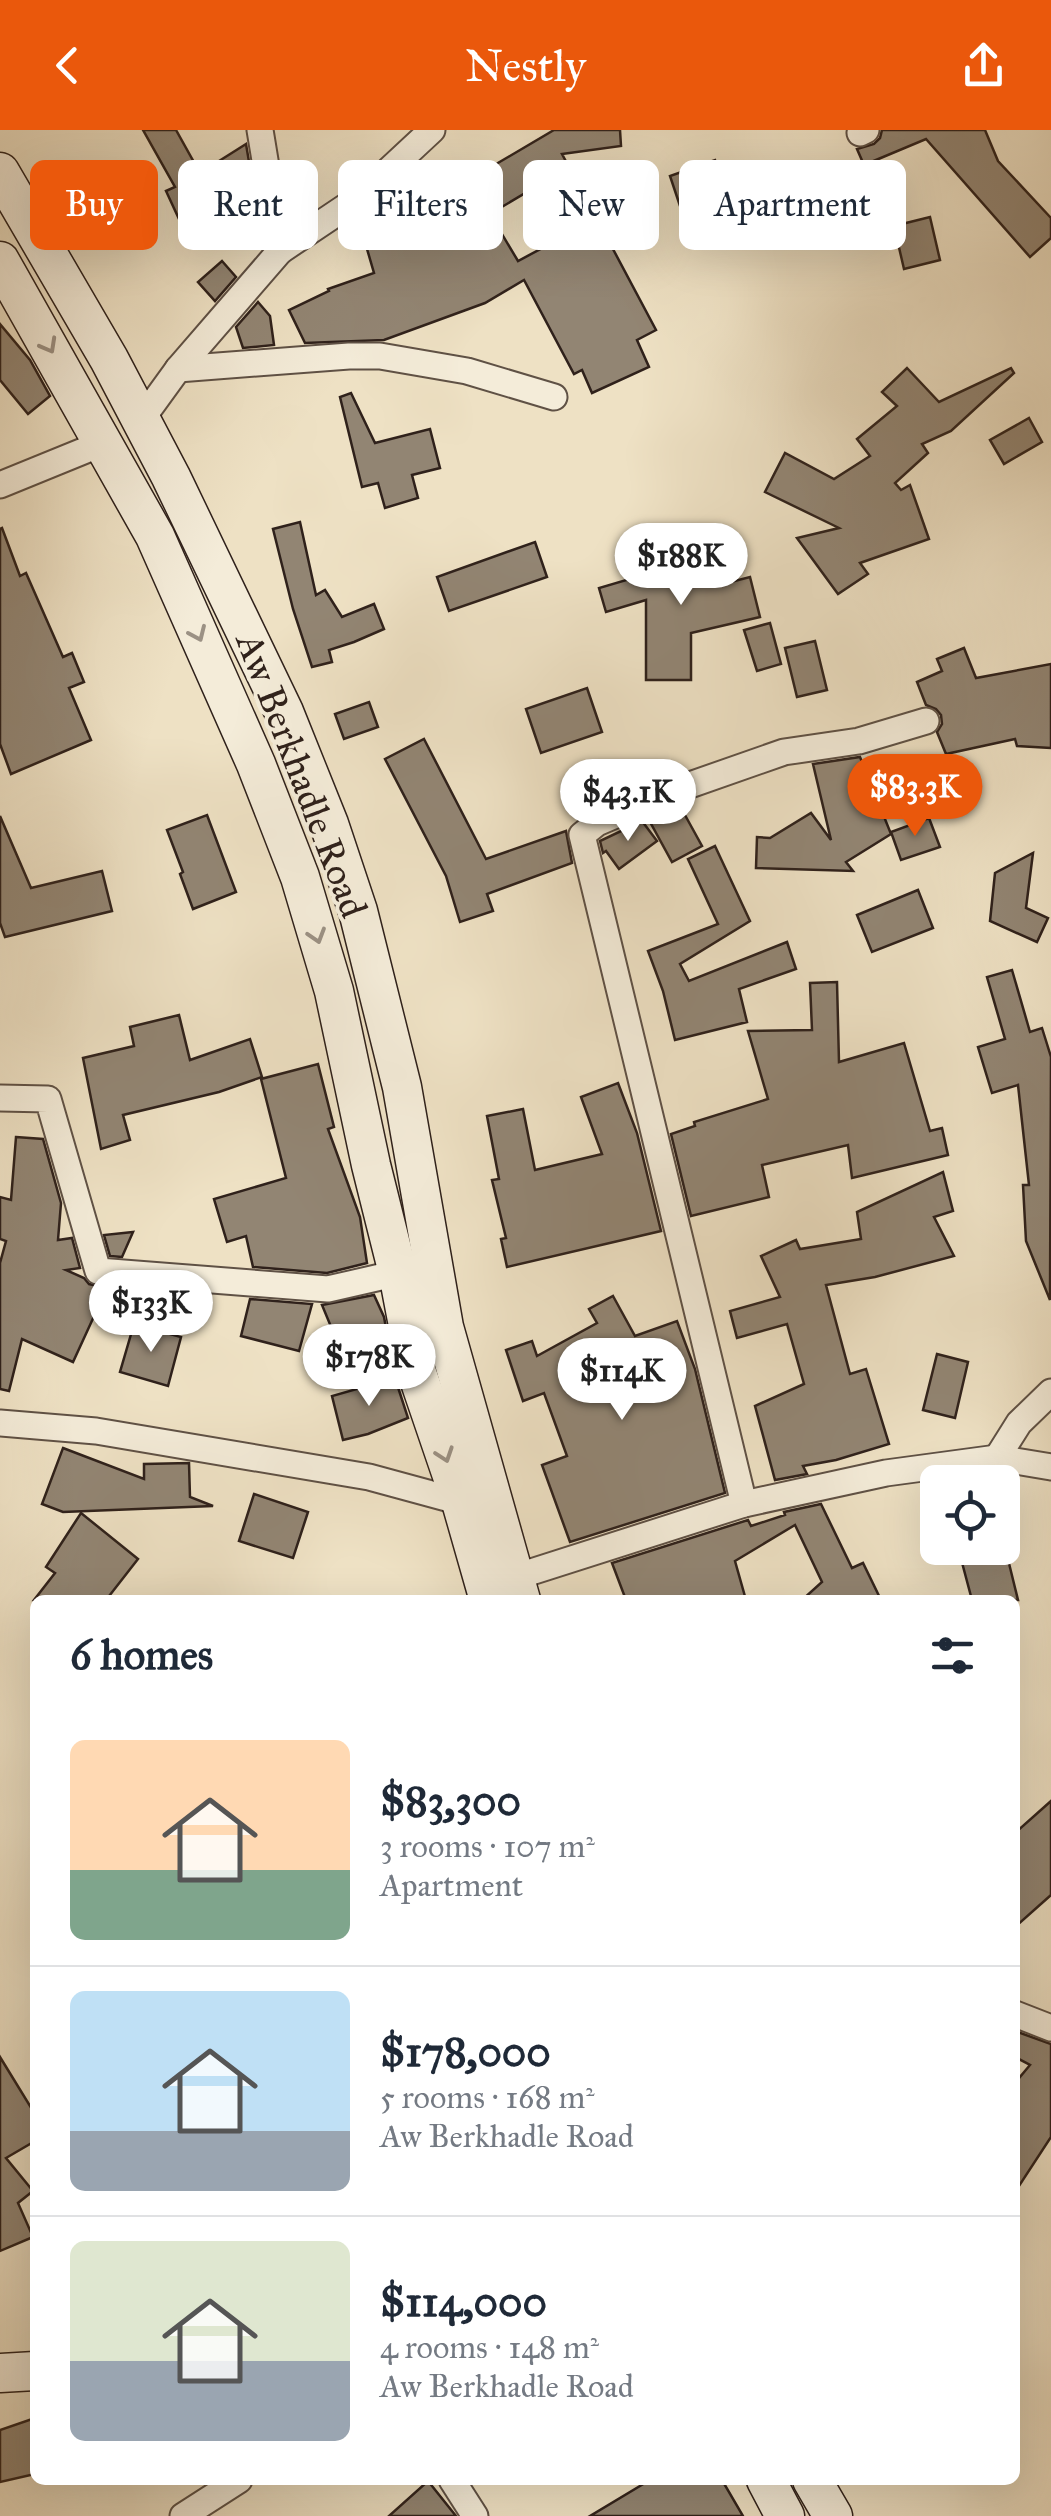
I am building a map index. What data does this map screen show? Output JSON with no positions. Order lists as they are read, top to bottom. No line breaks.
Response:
{"streets":{"main road":["Aw Berkhadle Road"]},"page":{"header":"Nestly","chip":["Buy","Rent","Filters","New","Apartment"],"price":["$188K","$83.3K","$43.1K","$133K","$178K","$114K"],"heading":"6 homes","list":[{"name":"$83,300","note":"3 rooms · 107 m² · Apartment"},{"name":"$178,000","note":"5 rooms · 168 m² · Aw Berkhadle Road"},{"name":"$114,000","note":"4 rooms · 148 m² · Aw Berkhadle Road"}]}}
